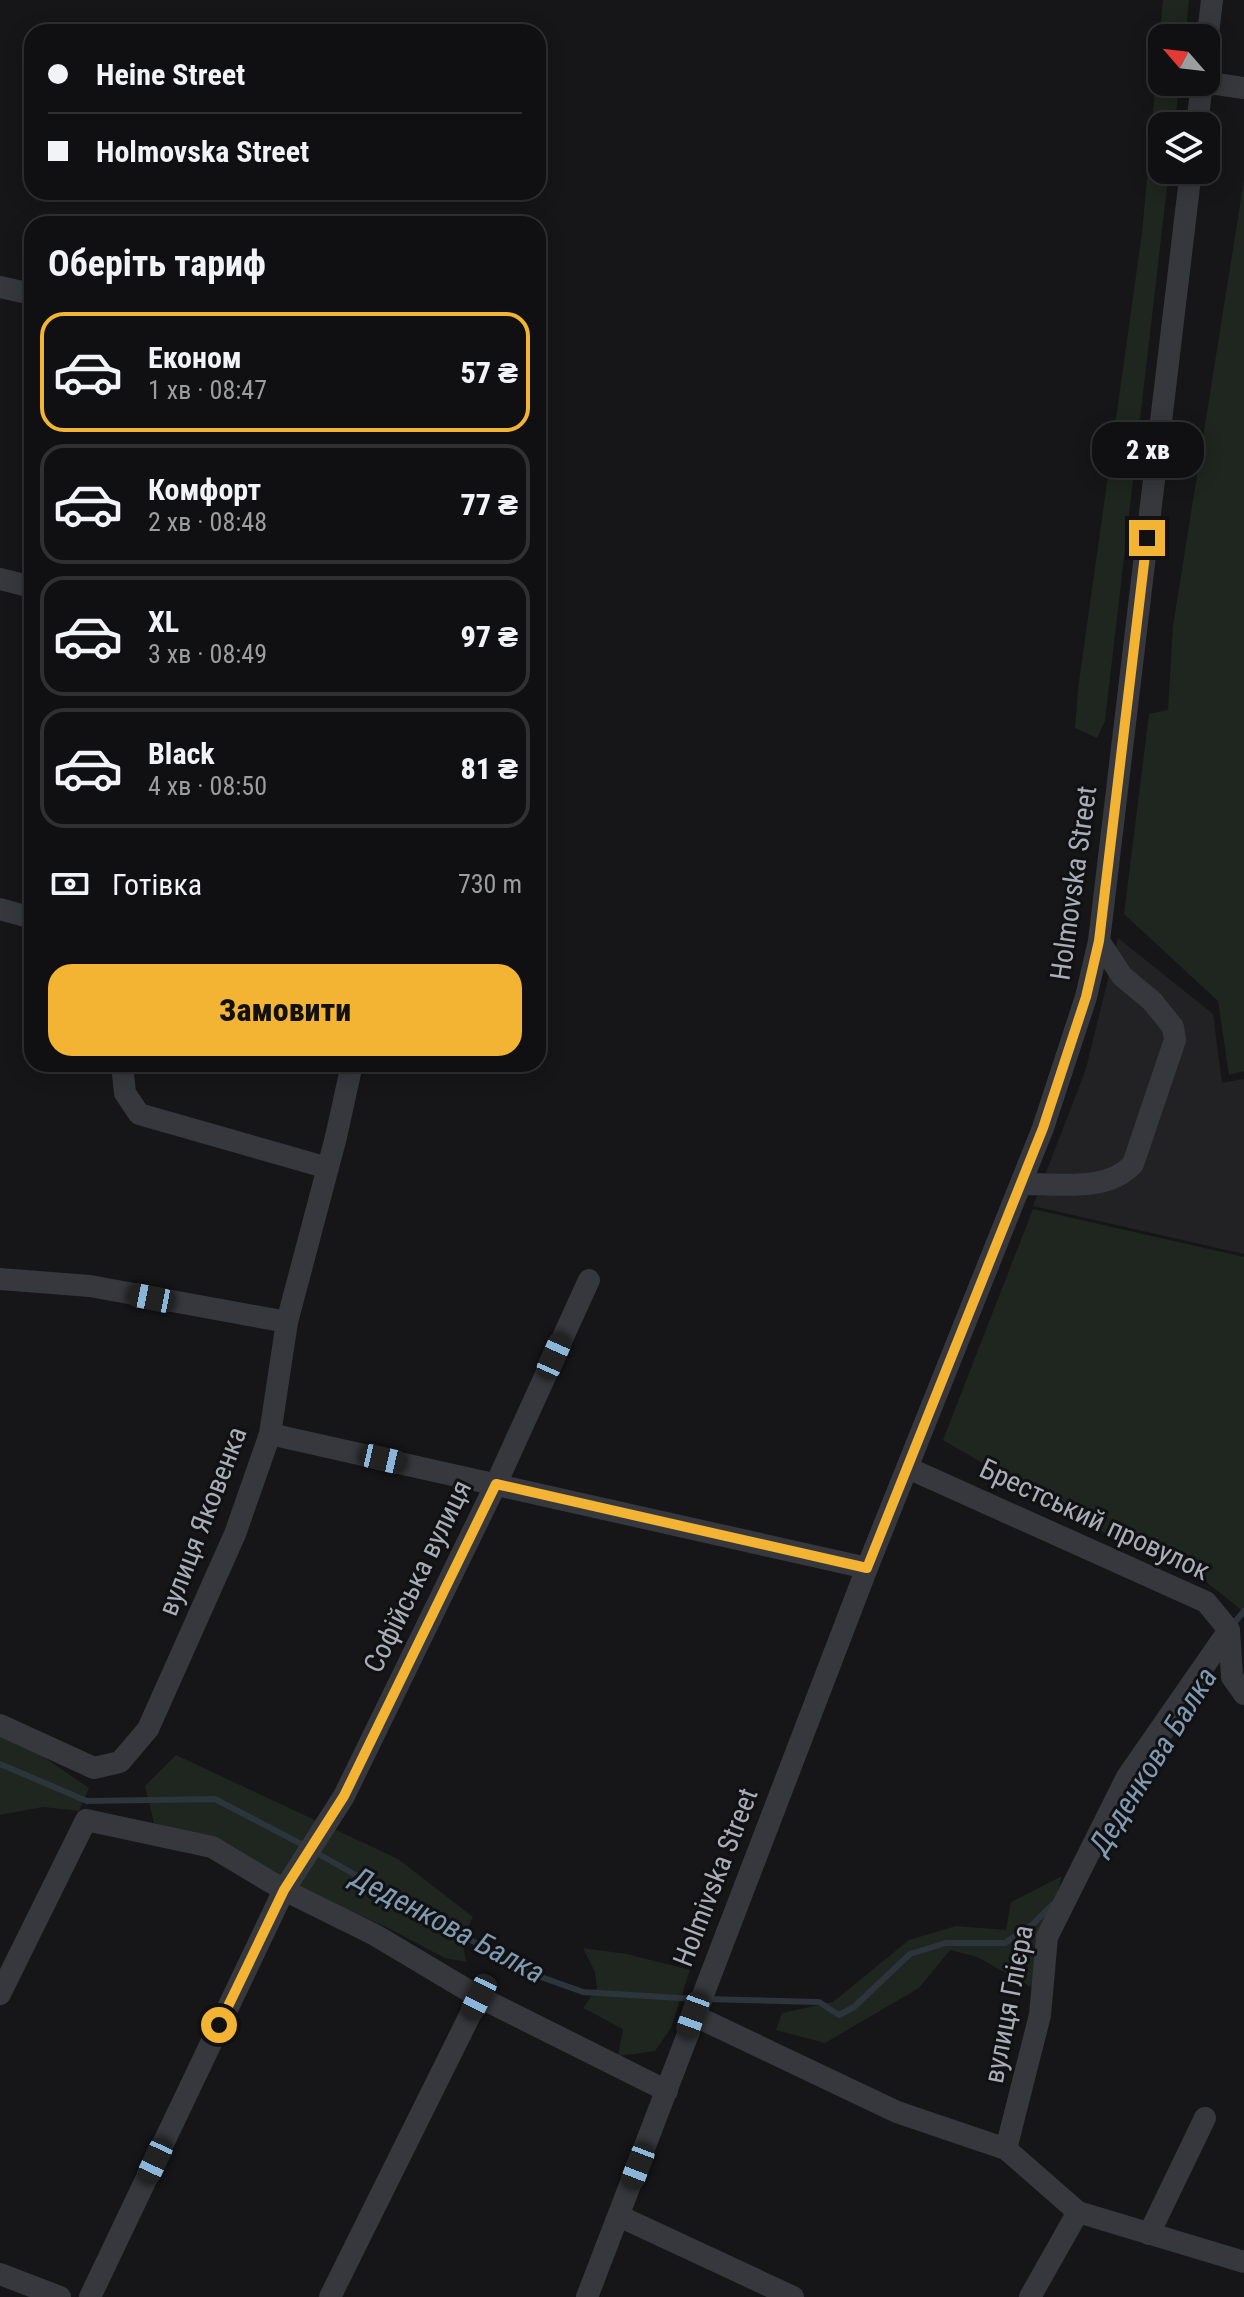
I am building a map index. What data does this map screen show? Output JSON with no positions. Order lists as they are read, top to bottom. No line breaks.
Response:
{"streets":{"street":["Holmovska Street","Брестський провулок","вулиця Яковенка","Софійська вулиця","Holmivska Street","вулиця Глієра"]},"crossings":[["Holmovska Street","Брестський провулок"],["Holmovska Street","Holmivska Street"],["Брестський провулок","вулиця Глієра"]],"water":["Деденкова Балка"],"north":"top left","page":{"banner":["Heine Street","Holmovska Street"],"heading":"Оберіть тариф","list":[{"name":"Економ","note":"1 хв · 08:47","value":"57 ₴"},{"name":"Комфорт","note":"2 хв · 08:48","value":"77 ₴"},{"name":"XL","note":"3 хв · 08:49","value":"97 ₴"},{"name":"Black","note":"4 хв · 08:50","value":"81 ₴"}],"bubble":"2 хв","pay":["Готівка","730 m"],"buttons":"Замовити"}}
